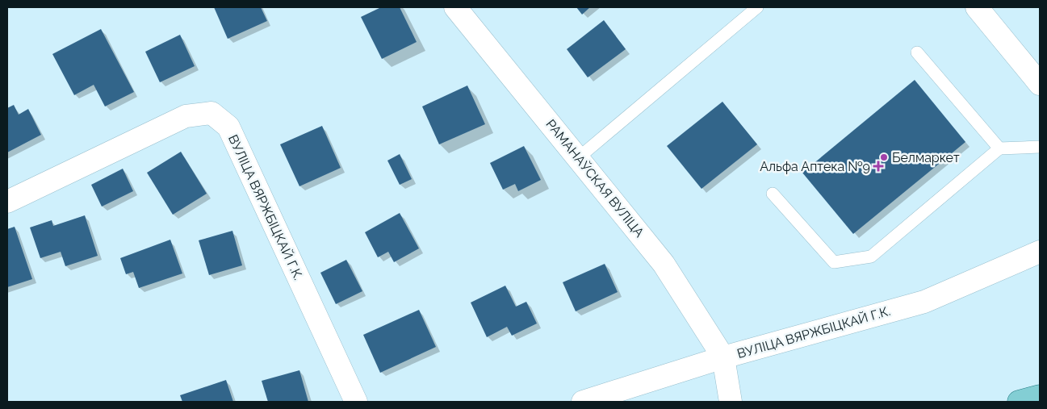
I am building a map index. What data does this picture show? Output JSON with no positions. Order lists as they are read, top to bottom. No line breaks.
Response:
{"streets":{"street":["РАМАНАЎСКАЯ ВУЛІЦА","ВУЛІЦА ВЯРЖБІЦКАЙ Г.К."]},"crossings":[["РАМАНАЎСКАЯ ВУЛІЦА","ВУЛІЦА ВЯРЖБІЦКАЙ Г.К."]],"places":{"other":["Белмаркет"],"health":["Альфа Аптека №9"]}}
